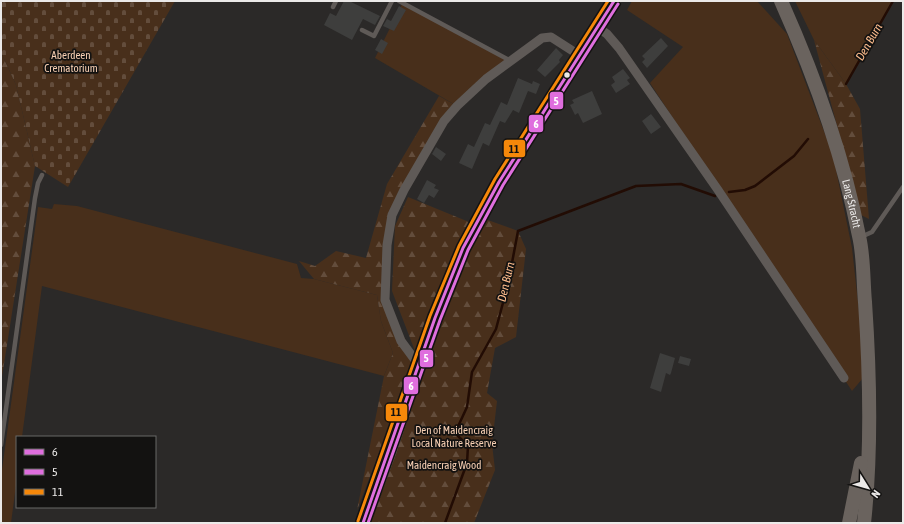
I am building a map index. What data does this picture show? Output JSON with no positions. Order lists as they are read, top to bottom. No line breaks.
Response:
{"streets":{"main road":["Lang Stracht"]},"water":["Den Burn"],"parks":["Aberdeen Crematorium","Den of Maidencraig Local Nature Reserve","Maidencraig Wood"],"lines":["transit line 6","transit line 11","transit line 5"],"legend":["6","5","11"],"north":"bottom right"}
